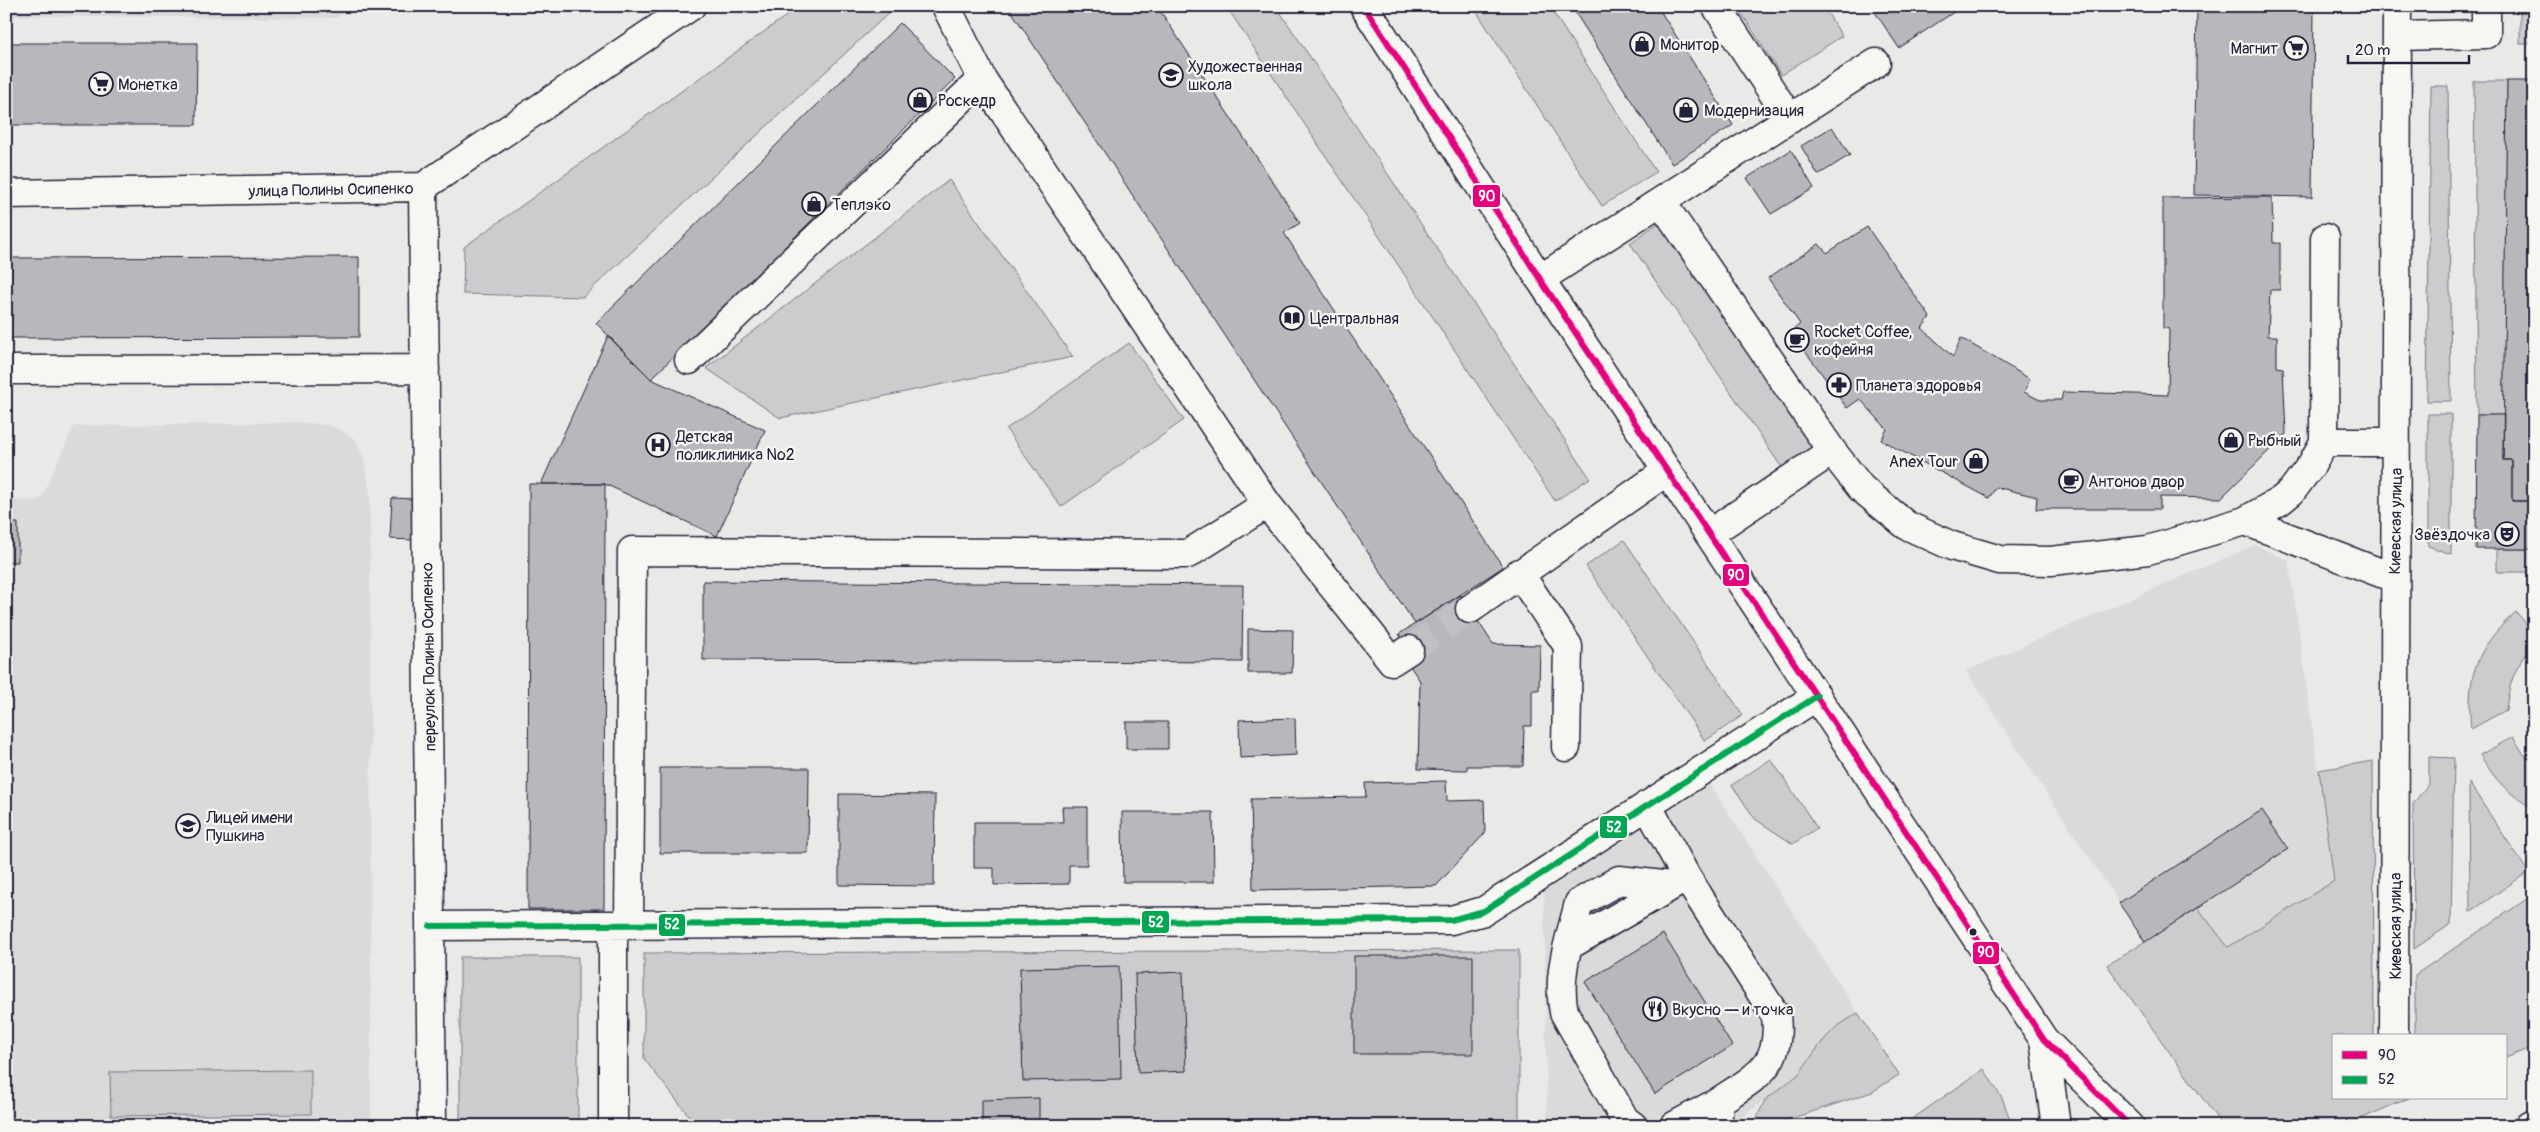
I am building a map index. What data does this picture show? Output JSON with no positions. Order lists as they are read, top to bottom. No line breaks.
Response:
{"streets":{"street":["улица Полины Осипенко","Киевская улица","переулок Полины Осипенко"]},"crossings":[["улица Полины Осипенко","переулок Полины Осипенко"]],"places":{"shop":["Монитор","Роскедр","Модернизация","Теплэко","Рыбный","Anex Tour"],"supermarket":["Магнит","Монетка"],"school or university":["Художественная школа","Лицей имени Пушкина"],"library":["Центральная"],"cafe":["Rocket Coffee, кофейня","Антонов двор"],"pharmacy":["Планета здоровья"],"hospital":["Детская поликлиника №2"],"theatre":["Звёздочка"],"restaurant":["Вкусно — и точка"]},"lines":["transit line 90","transit line 52"],"legend":["90","52"],"scale_bar":"20 m"}
